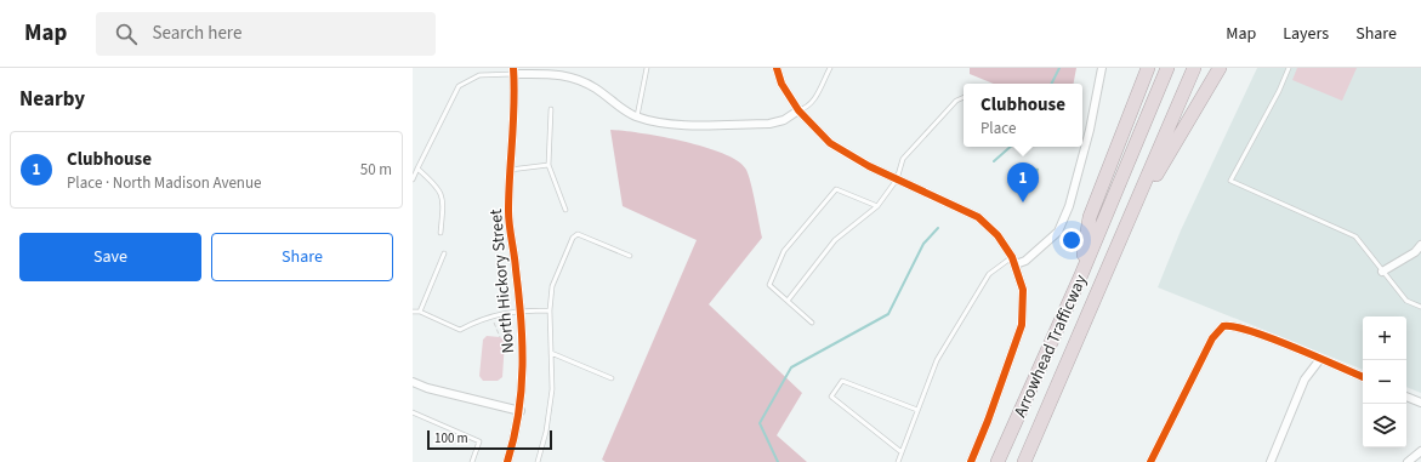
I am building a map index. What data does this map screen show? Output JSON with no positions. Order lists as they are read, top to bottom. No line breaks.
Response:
{"streets":{"highway":["Arrowhead Trafficway"],"street":["North Hickory Street"]},"scale_bar":"100 m","page":{"header":"Map","search":"Search here","nav":["Map","Layers","Share"],"heading":"Nearby","popup":["Clubhouse","Place"],"list":[{"mark":"1","name":"Clubhouse","note":"Place · North Madison Avenue","value":"50 m"}],"pins":"1","buttons":["Save","Share"],"map_buttons":["+","−"],"scale":"100 m"}}
